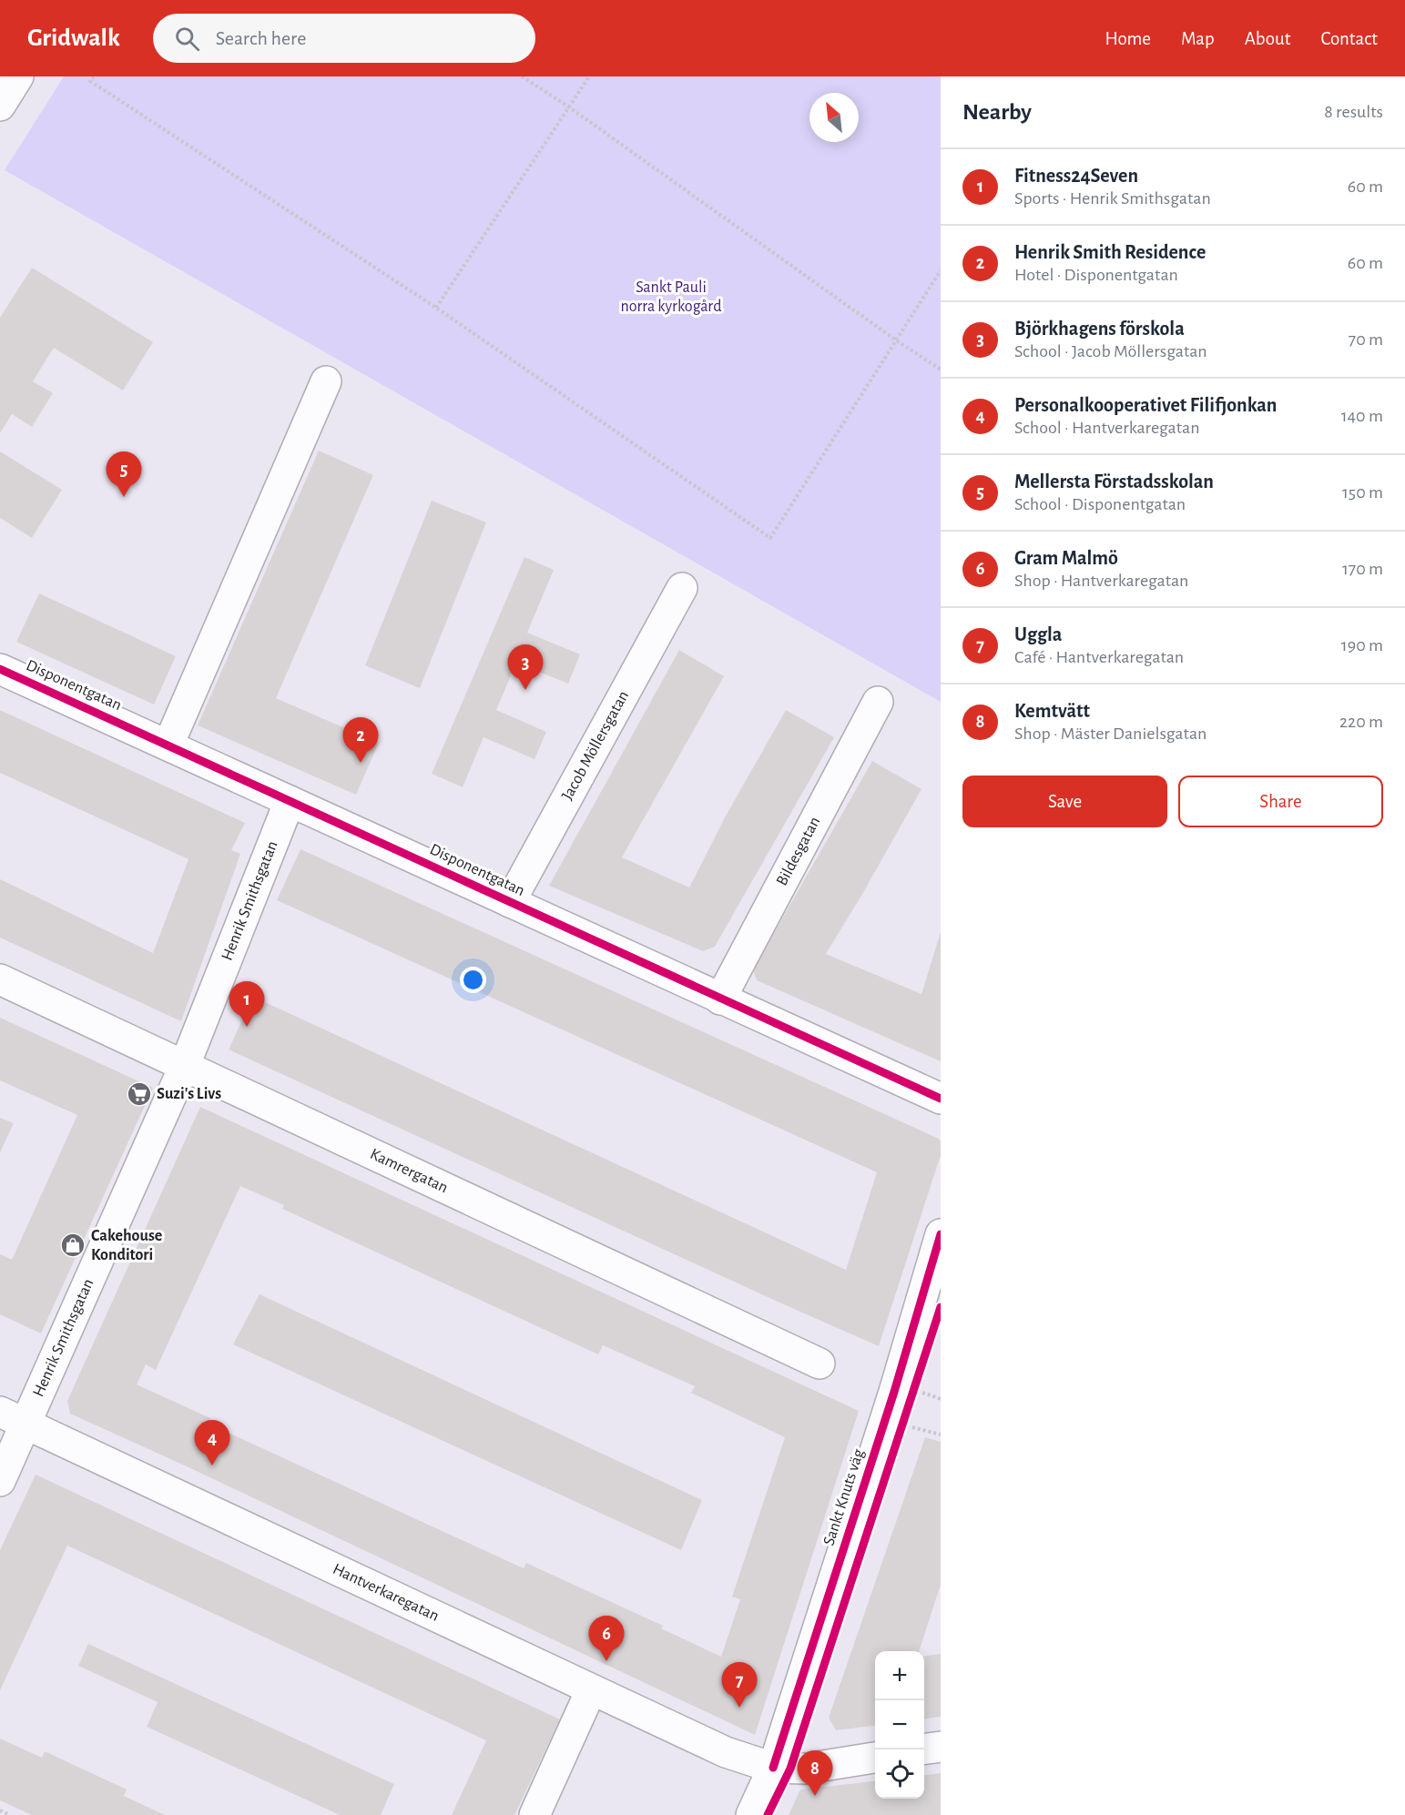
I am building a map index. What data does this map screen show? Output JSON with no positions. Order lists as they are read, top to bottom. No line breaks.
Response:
{"streets":{"street":["Disponentgatan","Jacob Möllersgatan","Bildesgatan","Henrik Smithsgatan","Kamrergatan","Sankt Knuts väg","Hantverkaregatan"]},"crossings":[["Disponentgatan","Jacob Möllersgatan"],["Disponentgatan","Bildesgatan"],["Disponentgatan","Henrik Smithsgatan"],["Henrik Smithsgatan","Kamrergatan"],["Henrik Smithsgatan","Hantverkaregatan"],["Sankt Knuts väg","Hantverkaregatan"]],"parks":["Sankt Pauli norra kyrkogård"],"places":{"supermarket":["Suzi's Livs"],"shop":["Cakehouse Konditori"]},"north":"top left","page":{"header":"Gridwalk","search":"Search here","nav":["Home","Map","About","Contact"],"heading":["Nearby","8 results"],"list":[{"mark":"1","name":"Fitness24Seven","note":"Sports · Henrik Smithsgatan","value":"60 m"},{"mark":"2","name":"Henrik Smith Residence","note":"Hotel · Disponentgatan","value":"60 m"},{"mark":"3","name":"Björkhagens förskola","note":"School · Jacob Möllersgatan","value":"70 m"},{"mark":"4","name":"Personalkooperativet Filifjonkan","note":"School · Hantverkaregatan","value":"140 m"},{"mark":"5","name":"Mellersta Förstadsskolan","note":"School · Disponentgatan","value":"150 m"},{"mark":"6","name":"Gram Malmö","note":"Shop · Hantverkaregatan","value":"170 m"},{"mark":"7","name":"Uggla","note":"Café · Hantverkaregatan","value":"190 m"},{"mark":"8","name":"Kemtvätt","note":"Shop · Mäster Danielsgatan","value":"220 m"}],"pins":["5","3","2","1","4","6","7","8"],"buttons":["Save","Share"],"map_buttons":["+","−"]}}
